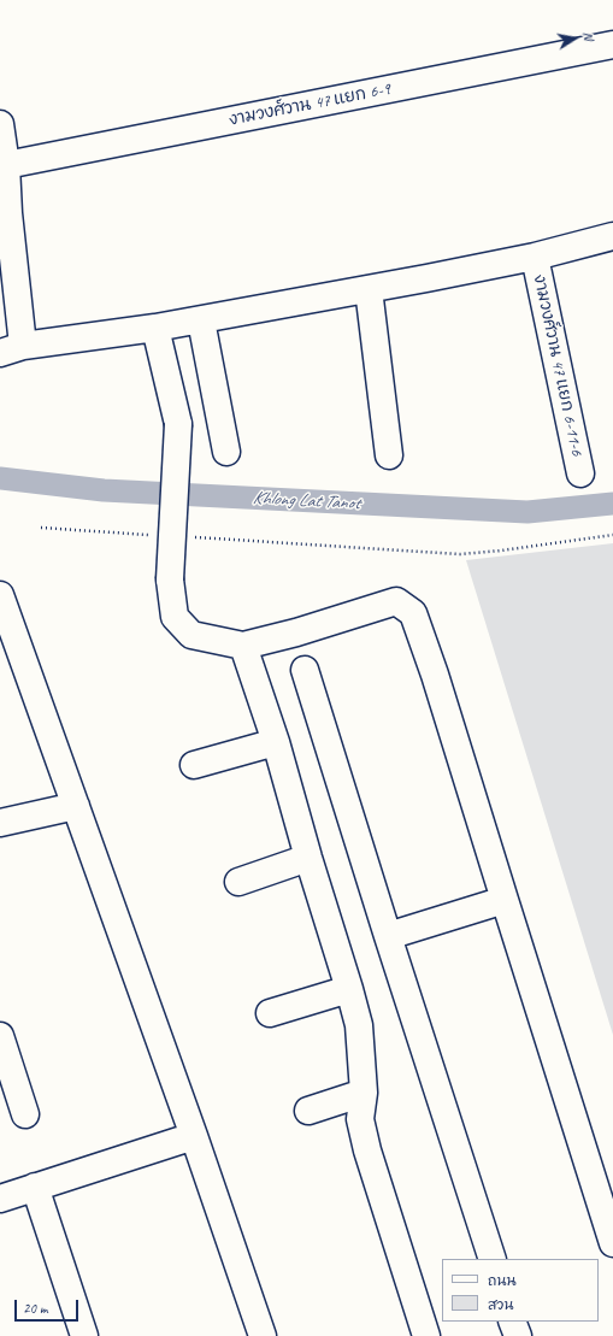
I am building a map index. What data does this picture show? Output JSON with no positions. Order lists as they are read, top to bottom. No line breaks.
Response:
{"streets":{"street":["งามวงศ์วาน 47 แยก 6-9","งามวงศ์วาน 47 แยก 6-11-6"]},"water":["Khlong Lat Tanot"],"legend":["ถนน","สวน"],"scale_bar":"20 m","north":"right"}
